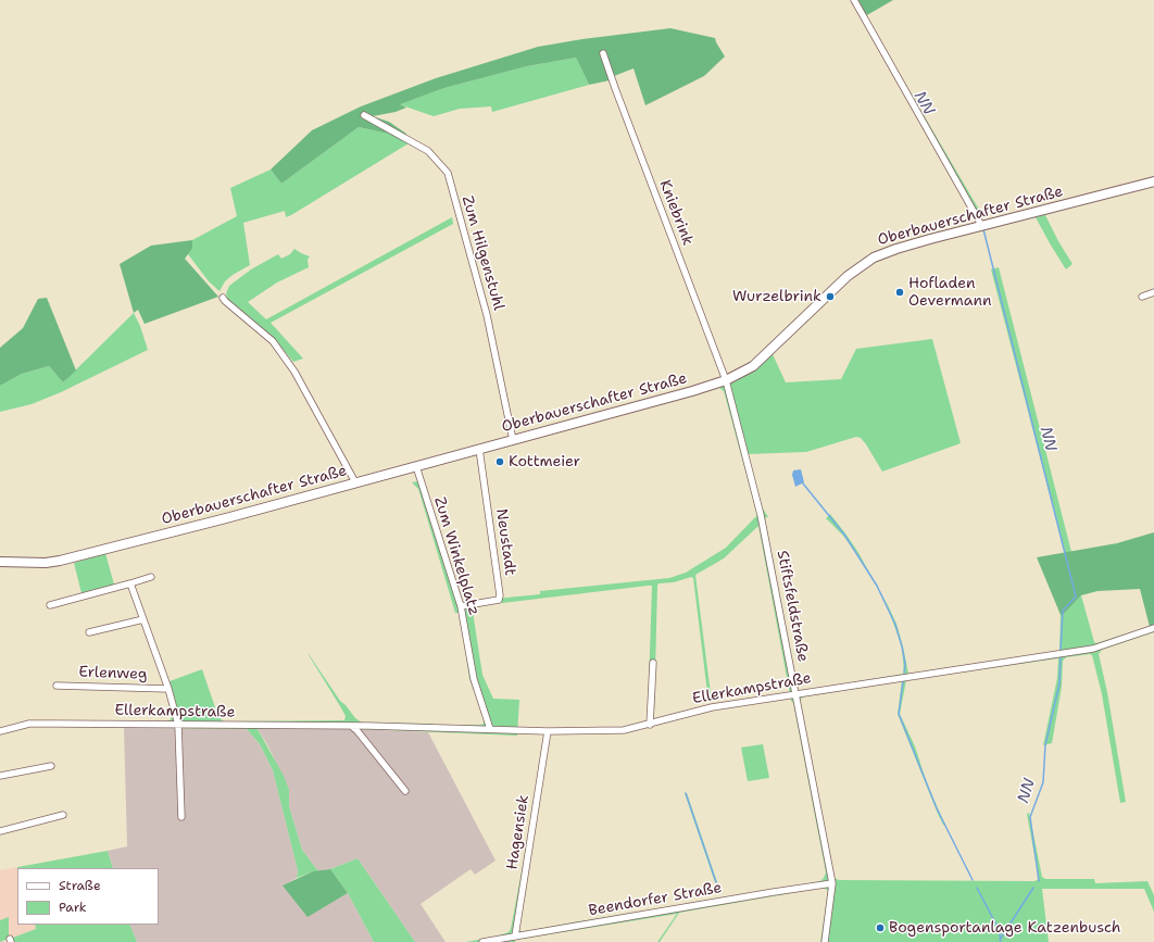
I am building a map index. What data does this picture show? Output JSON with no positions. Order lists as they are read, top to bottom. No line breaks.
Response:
{"streets":{"main road":["Oberbauerschafter Straße"],"street":["Kniebrink","Zum Hilgenstuhl","Neustadt","Zum Winkelplatz","Stiftsfeldstraße","Erlenweg","Ellerkampstraße","Hagensiek","Beendorfer Straße"]},"crossings":[["Kniebrink","Oberbauerschafter Straße"],["Kniebrink","Stiftsfeldstraße"],["Oberbauerschafter Straße","Zum Hilgenstuhl"],["Oberbauerschafter Straße","Neustadt"],["Oberbauerschafter Straße","Zum Winkelplatz"],["Oberbauerschafter Straße","Stiftsfeldstraße"],["Neustadt","Zum Winkelplatz"],["Zum Winkelplatz","Ellerkampstraße"],["Stiftsfeldstraße","Ellerkampstraße"],["Stiftsfeldstraße","Beendorfer Straße"],["Ellerkampstraße","Hagensiek"],["Hagensiek","Beendorfer Straße"]],"water":["NN"],"places":["Hofladen Oevermann","Wurzelbrink","Kottmeier","Bogensportanlage Katzenbusch"],"legend":["Straße","Park"]}
